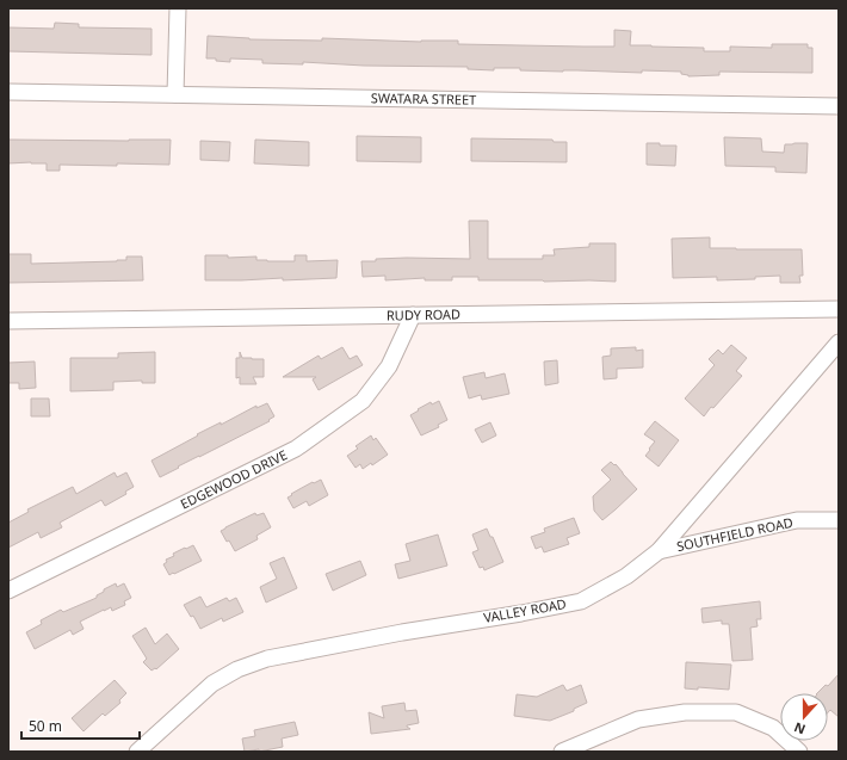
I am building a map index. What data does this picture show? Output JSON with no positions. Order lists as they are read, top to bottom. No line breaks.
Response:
{"streets":{"street":["SWATARA STREET","RUDY ROAD","EDGEWOOD DRIVE","SOUTHFIELD ROAD","VALLEY ROAD"]},"crossings":[["RUDY ROAD","EDGEWOOD DRIVE"],["SOUTHFIELD ROAD","VALLEY ROAD"]],"scale_bar":"50 m","north":"bottom"}
